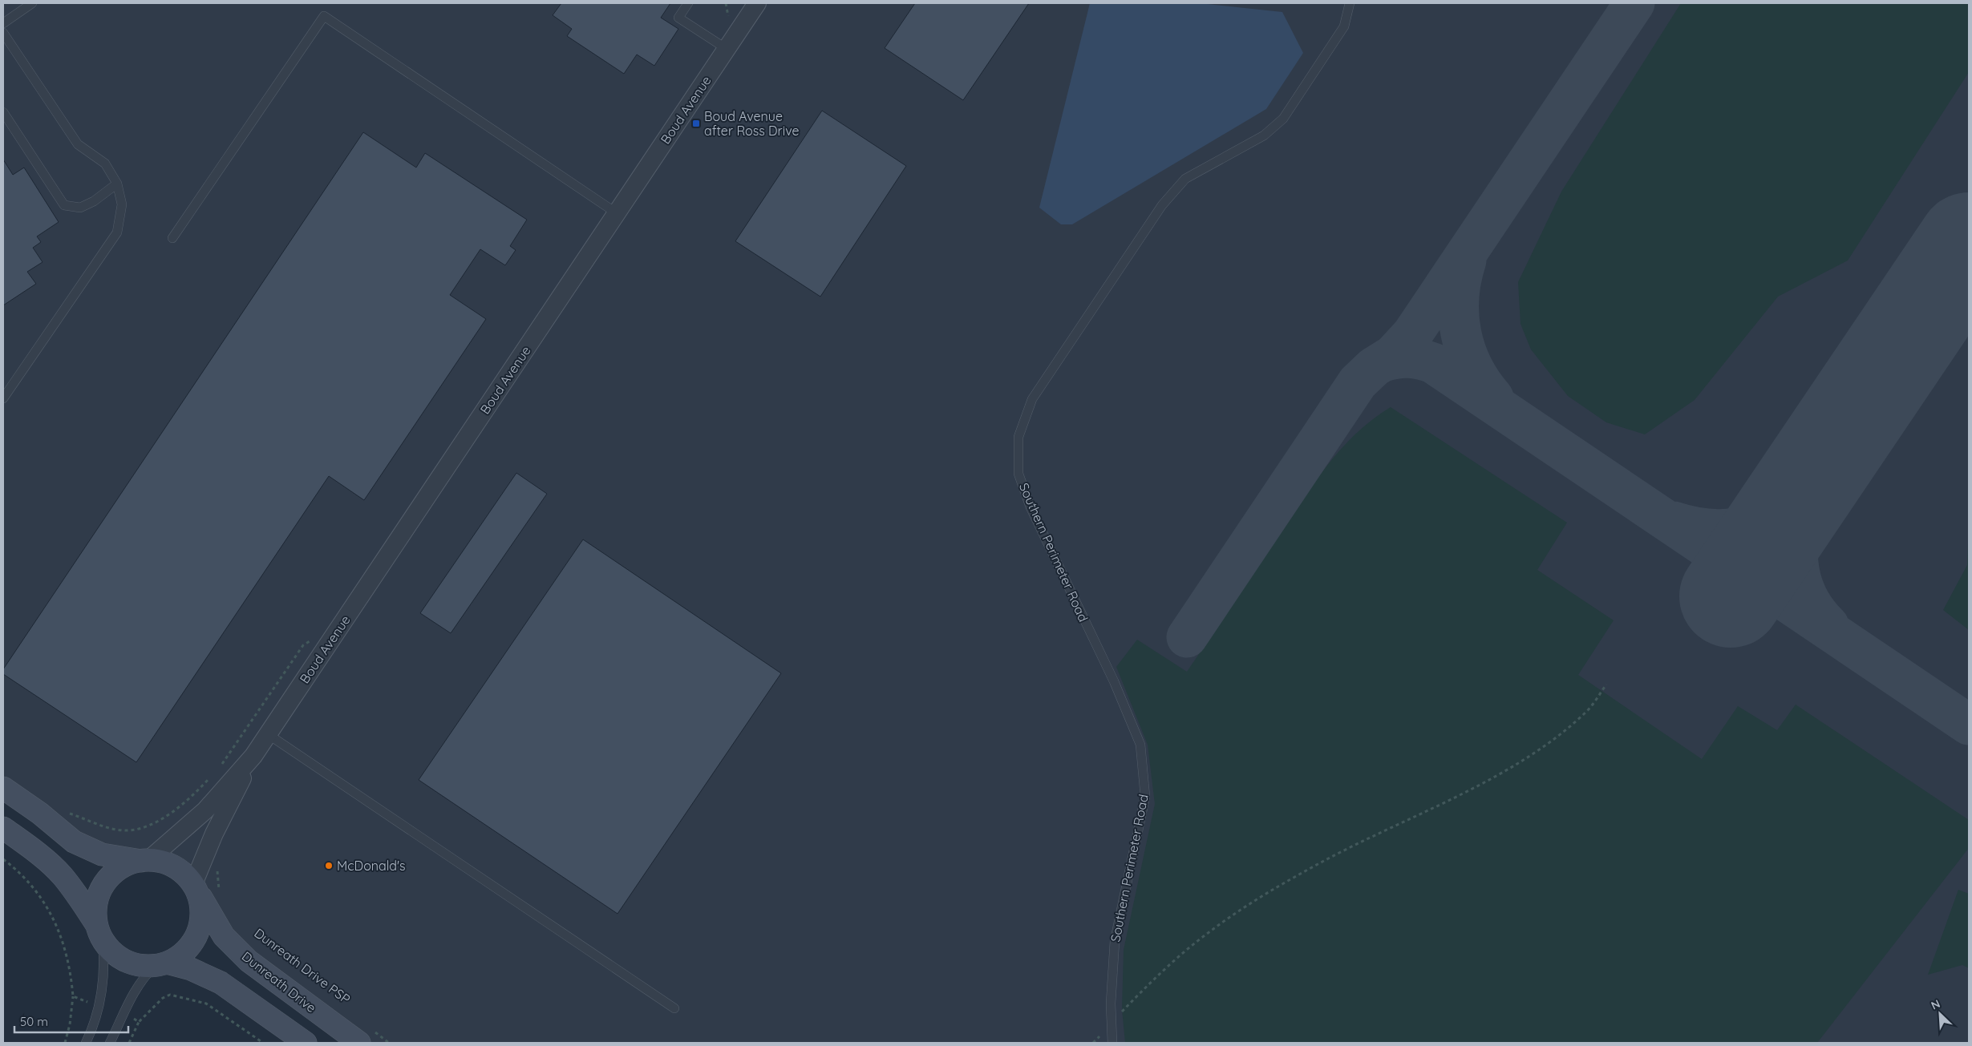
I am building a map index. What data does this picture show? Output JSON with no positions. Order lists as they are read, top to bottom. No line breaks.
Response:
{"streets":{"main road":["Dunreath Drive"],"street":["Boud Avenue"],"lane":["Southern Perimeter Road"]},"crossings":[["Boud Avenue","Dunreath Drive"]],"places":{"transit":["Boud Avenue after Ross Drive"],"other":["McDonald's"]},"scale_bar":"50 m","north":"top left"}
